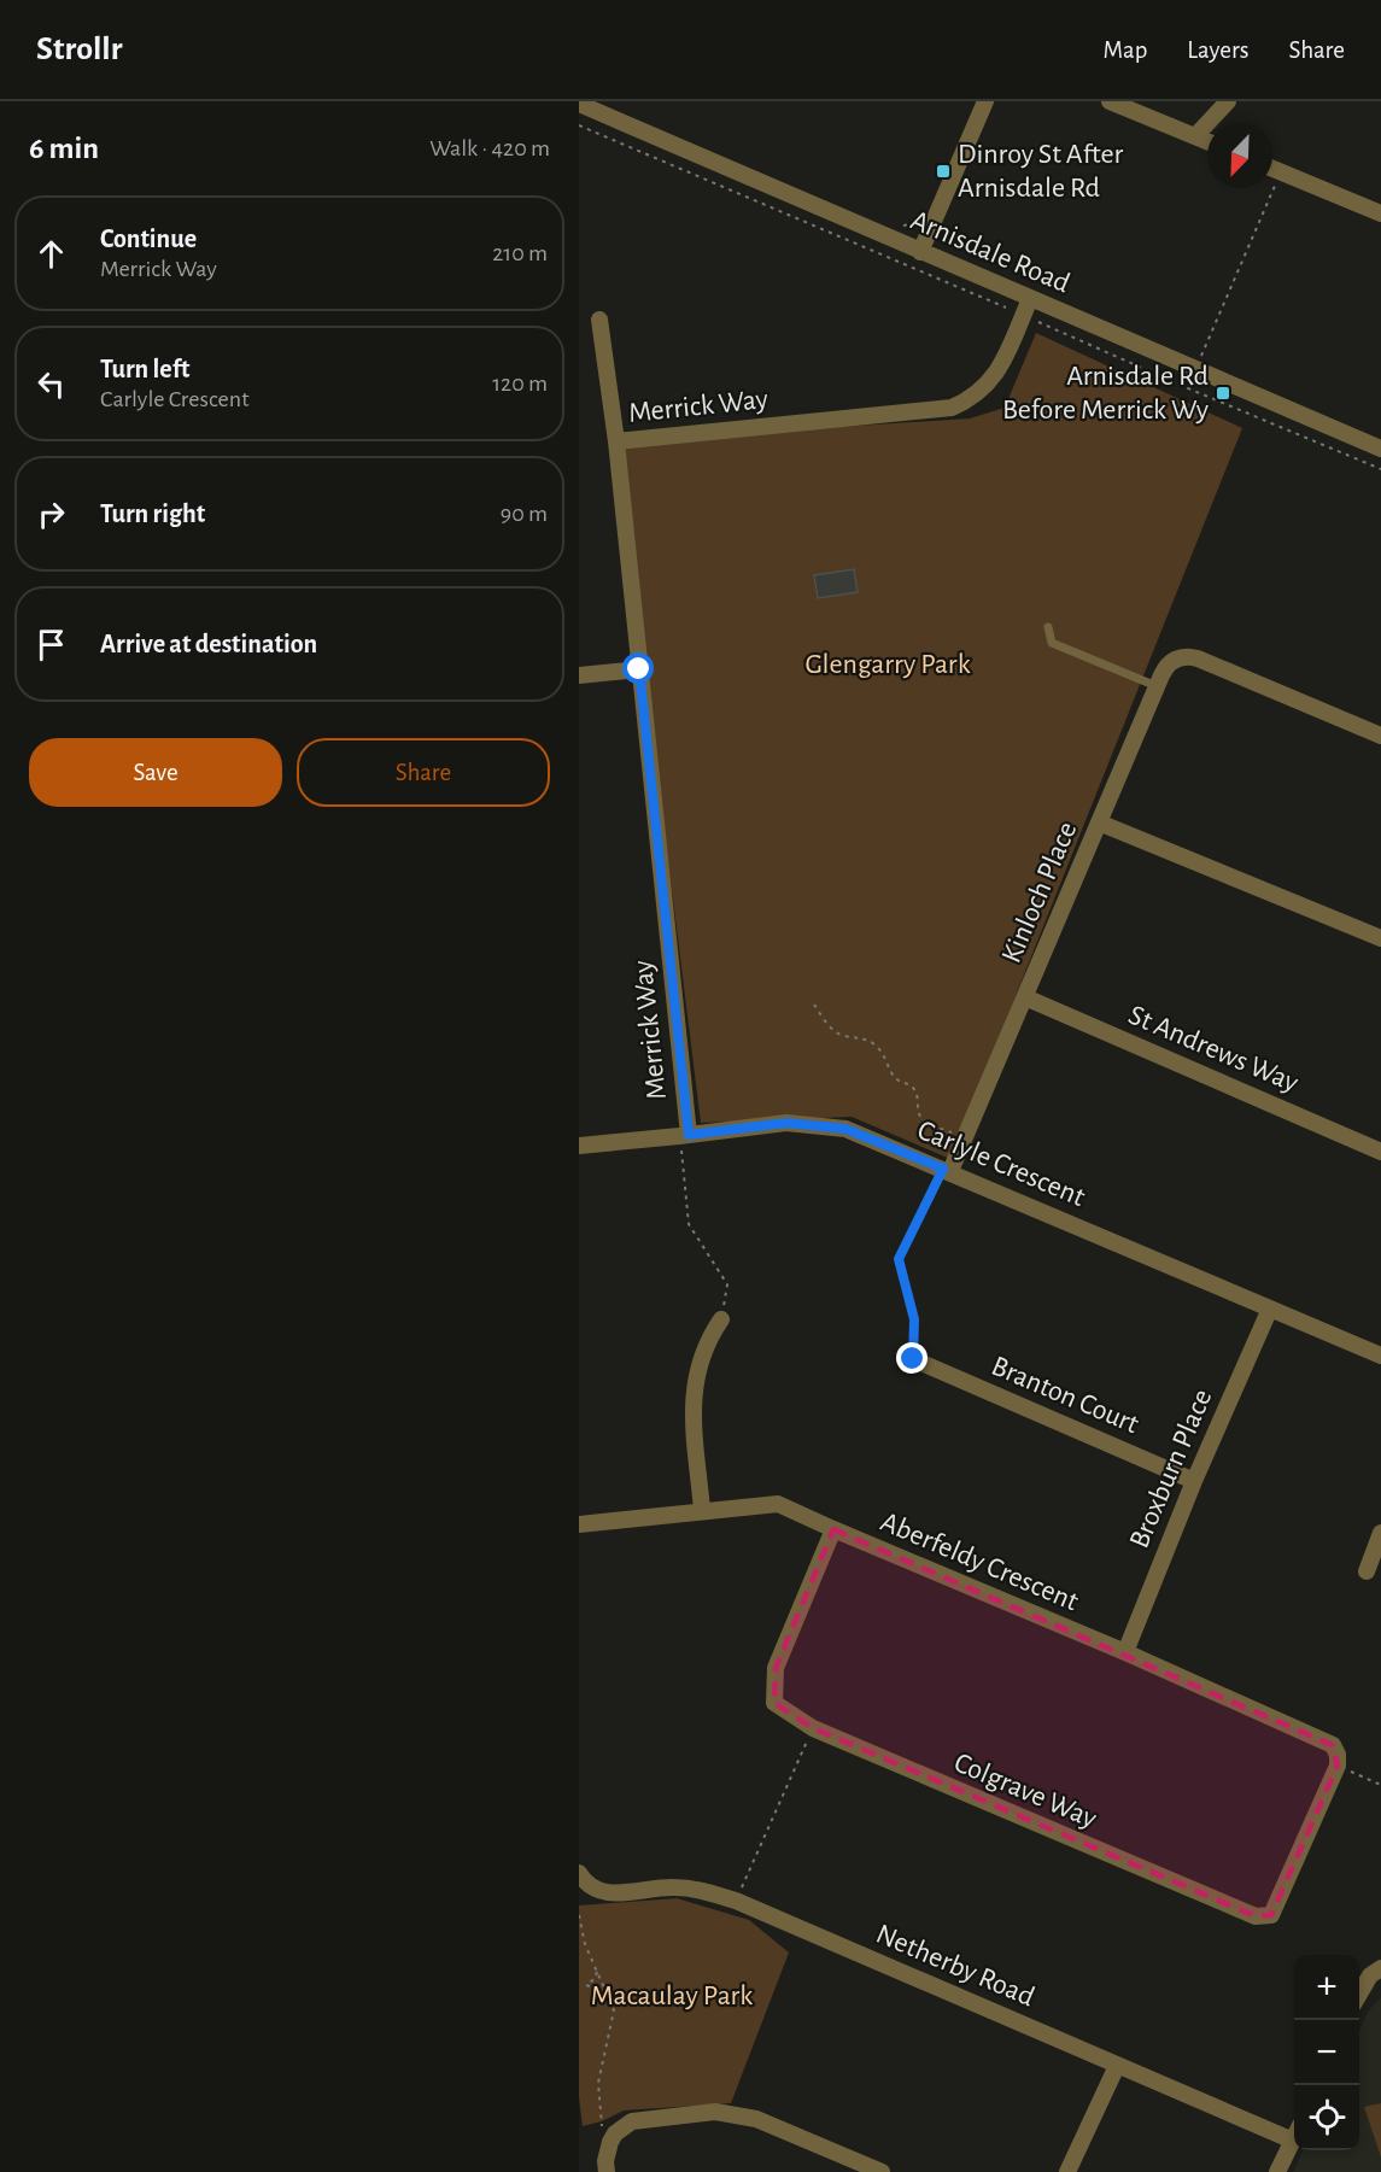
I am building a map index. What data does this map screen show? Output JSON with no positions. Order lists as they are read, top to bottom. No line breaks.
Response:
{"streets":{"street":["Arnisdale Road","Merrick Way","Kinloch Place","St Andrews Way","Carlyle Crescent","Branton Court","Broxburn Place","Aberfeldy Crescent","Colgrave Way","Netherby Road"]},"crossings":[["Arnisdale Road","Merrick Way"],["Merrick Way","Carlyle Crescent"],["Kinloch Place","St Andrews Way"],["Kinloch Place","Carlyle Crescent"],["Carlyle Crescent","Broxburn Place"],["Branton Court","Broxburn Place"],["Broxburn Place","Aberfeldy Crescent"],["Aberfeldy Crescent","Colgrave Way"]],"parks":["Glengarry Park","Macaulay Park"],"places":{"transit":["Dinroy St After Arnisdale Rd","Arnisdale Rd Before Merrick Wy"]},"north":"bottom left","page":{"header":"Strollr","nav":["Map","Layers","Share"],"heading":["6 min","Walk · 420 m"],"list":[["Continue","Merrick Way","210 m"],["Turn left","Carlyle Crescent","120 m"],["Turn right","90 m"],"Arrive at destination"],"buttons":["Save","Share"],"map_buttons":["+","−"]}}
